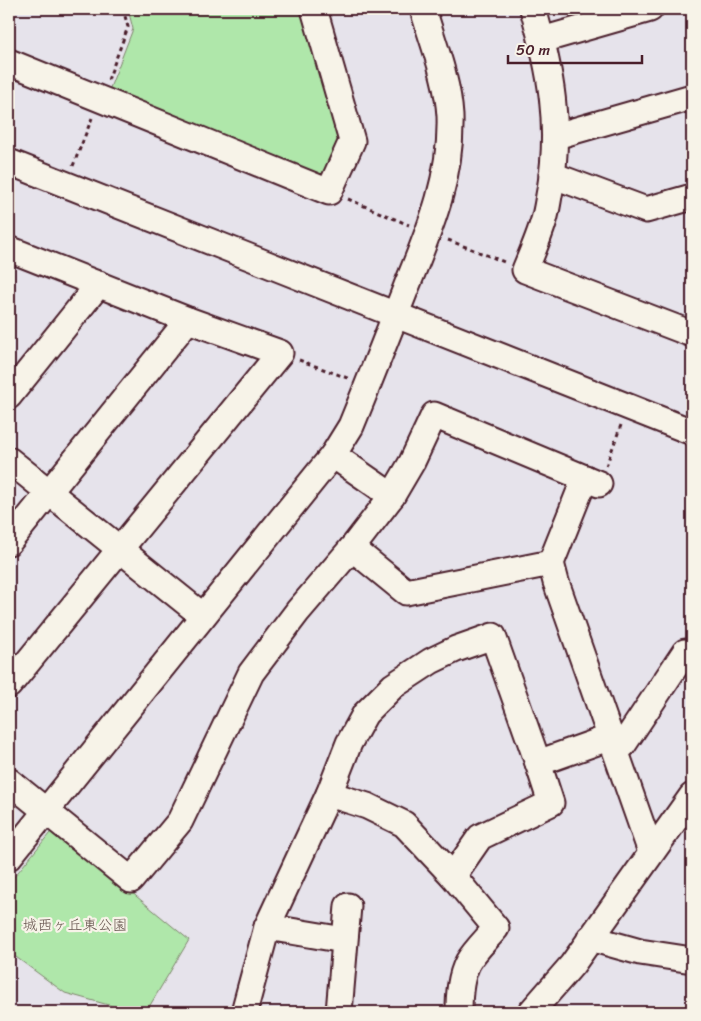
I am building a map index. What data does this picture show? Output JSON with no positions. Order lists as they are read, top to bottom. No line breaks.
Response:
{"parks":["城西ヶ丘東公園"],"scale_bar":"50 m"}
